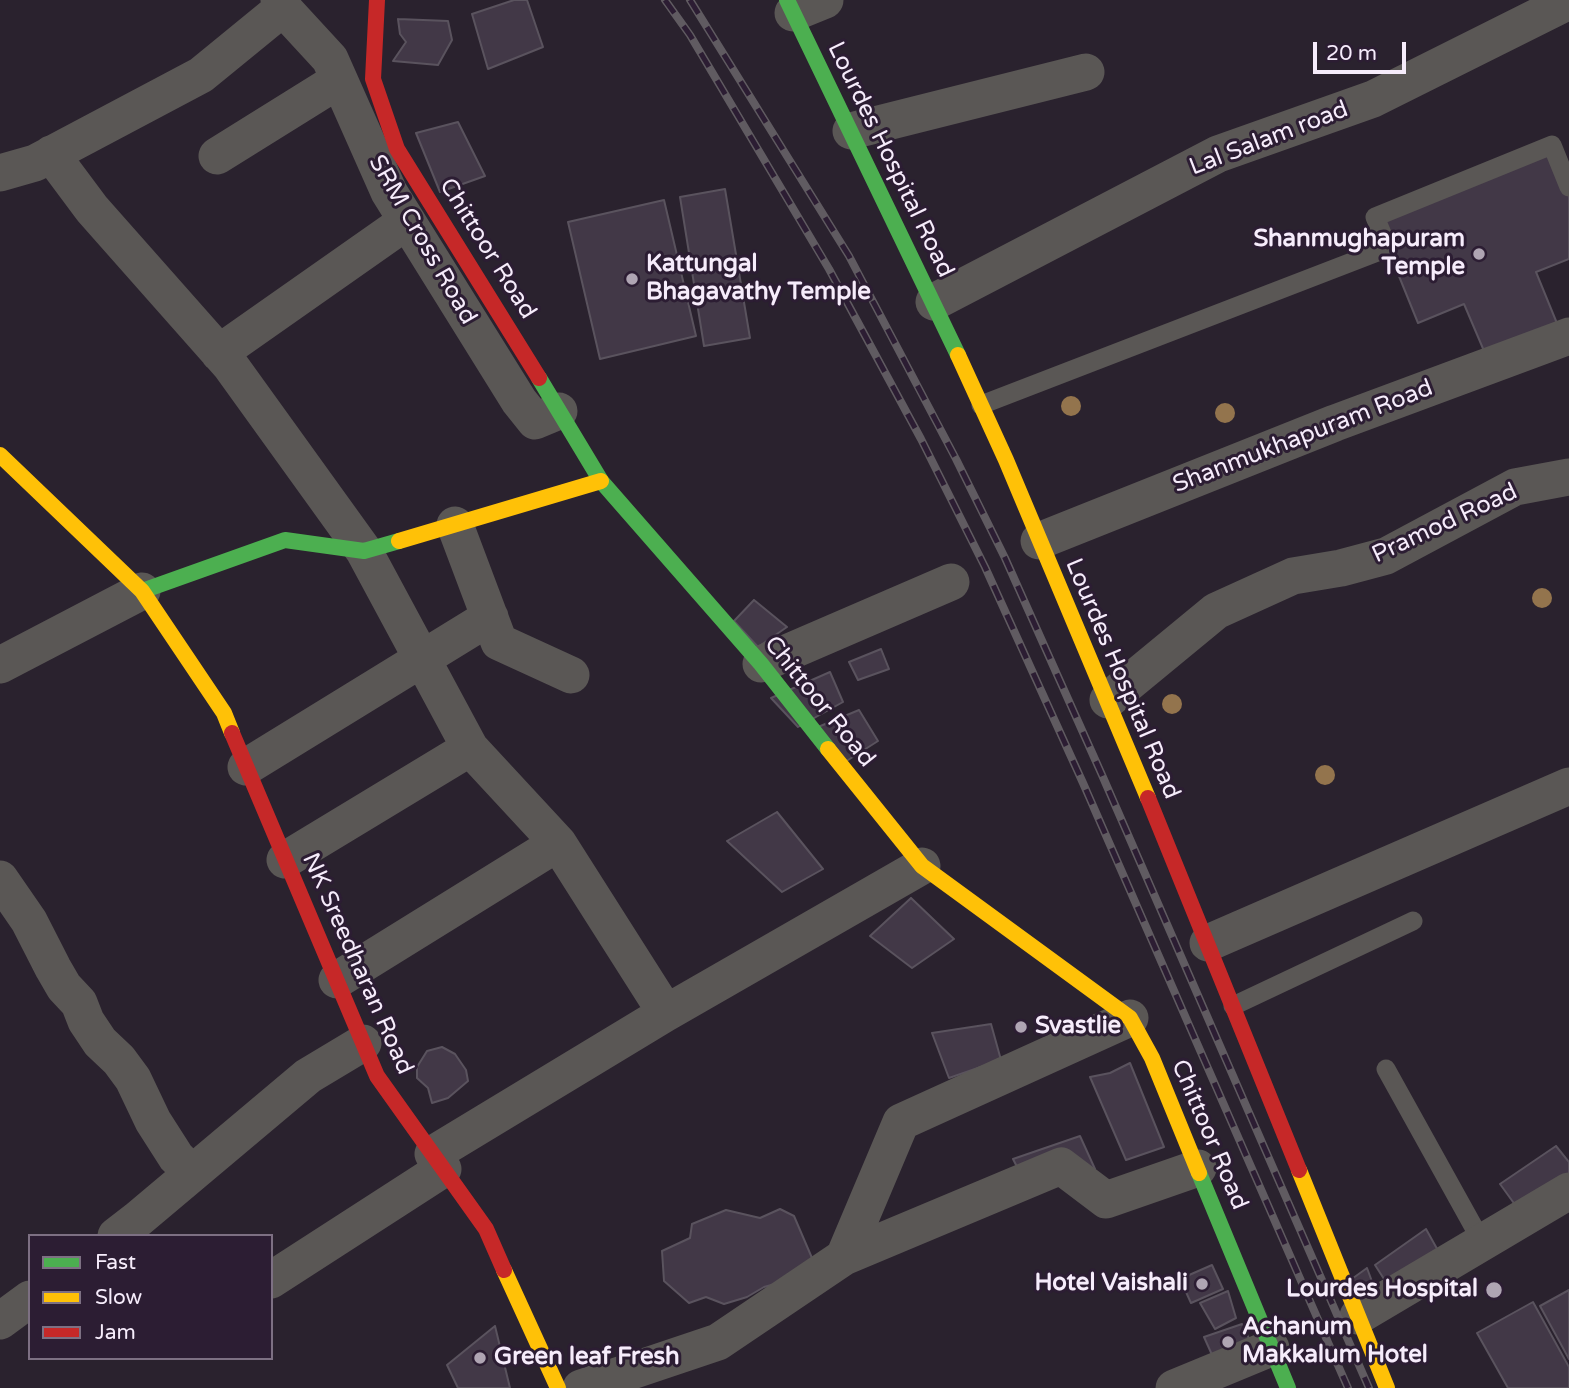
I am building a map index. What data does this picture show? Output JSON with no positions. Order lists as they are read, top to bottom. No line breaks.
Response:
{"streets":{"street":["Lal Salam road","Lourdes Hospital Road","SRM Cross Road","Chittoor Road","Shanmukhapuram Road","Pramod Road","NK Sreedharan Road"]},"crossings":[["Lal Salam road","Lourdes Hospital Road"],["Lourdes Hospital Road","Shanmukhapuram Road"],["Lourdes Hospital Road","Pramod Road"],["SRM Cross Road","Chittoor Road"]],"places":["Shanmughapuram Temple","Kattungal Bhagavathy Temple","Svastlie","Hotel Vaishali","Lourdes Hospital","Achanum Makkalum Hotel","Green leaf Fresh"],"legend":["Fast","Slow","Jam"],"scale_bar":"20 m"}
